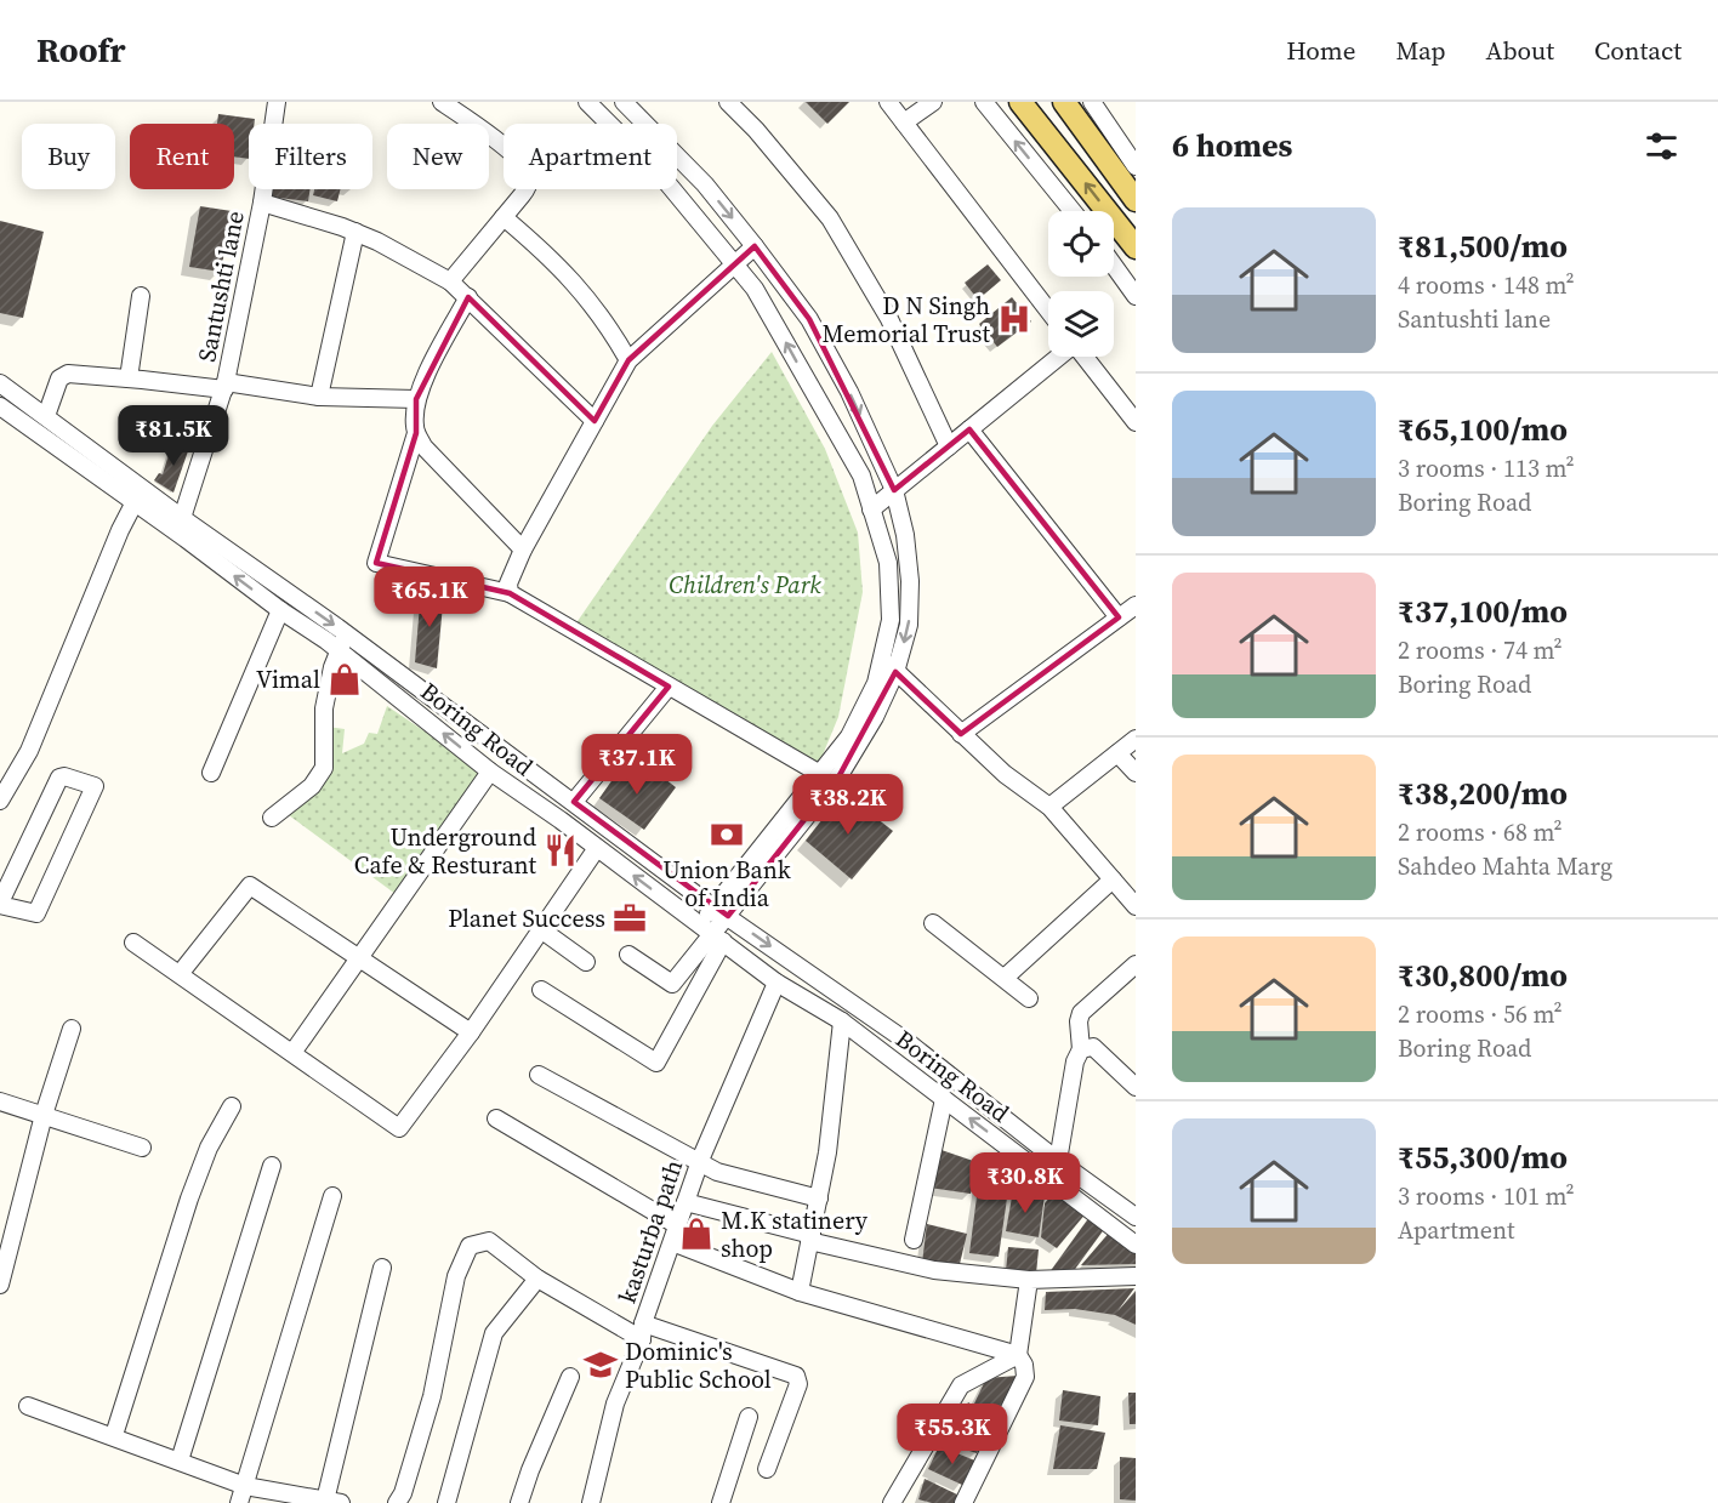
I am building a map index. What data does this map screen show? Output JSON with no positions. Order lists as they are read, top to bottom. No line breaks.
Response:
{"streets":{"street":["Santushti lane","Boring Road","kasturba path"]},"crossings":[["Boring Road","kasturba path"]],"parks":["Children's Park"],"places":{"hospital":["D N Singh Memorial Trust"],"shop":["Vimal","M.K statinery shop"],"bank":["Union Bank of India"],"restaurant":["Underground Cafe & Resturant"],"office":["Planet Success"],"school or university":["Dominic's Public School"]},"page":{"header":"Roofr","nav":["Home","Map","About","Contact"],"heading":"6 homes","chip":["Buy","Rent","Filters","New","Apartment"],"list":[{"name":"₹81,500/mo","note":"4 rooms · 148 m² · Santushti lane"},{"name":"₹65,100/mo","note":"3 rooms · 113 m² · Boring Road"},{"name":"₹37,100/mo","note":"2 rooms · 74 m² · Boring Road"},{"name":"₹38,200/mo","note":"2 rooms · 68 m² · Sahdeo Mahta Marg"},{"name":"₹30,800/mo","note":"2 rooms · 56 m² · Boring Road"},{"name":"₹55,300/mo","note":"3 rooms · 101 m² · Apartment"}],"price":["₹81.5K","₹65.1K","₹37.1K","₹38.2K","₹30.8K","₹55.3K"]}}
